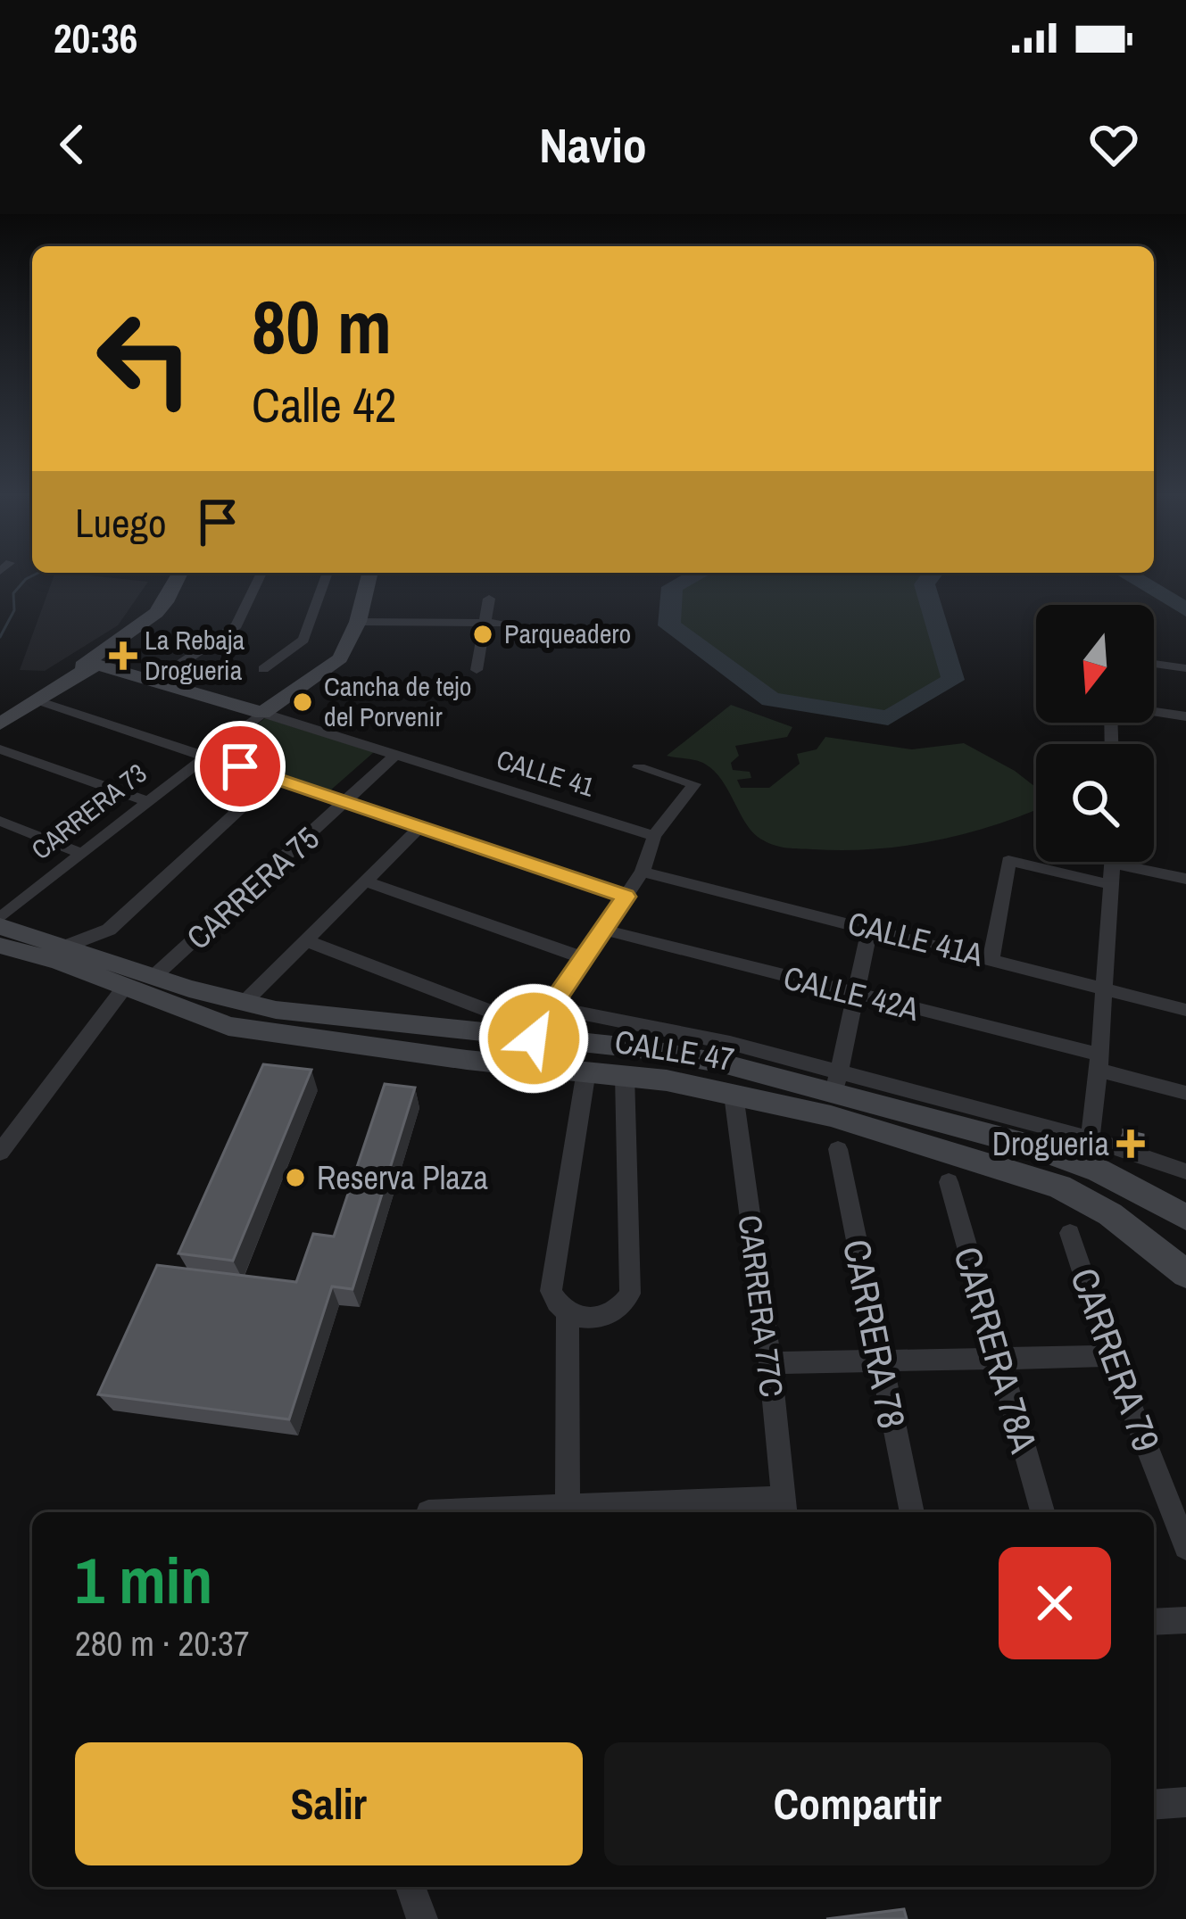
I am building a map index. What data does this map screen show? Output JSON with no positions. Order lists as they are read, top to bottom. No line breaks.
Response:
{"streets":{"main road":["CALLE 41","CARRERA 73","CALLE 47"],"street":["CARRERA 75","CALLE 41A","CALLE 42A","CARRERA 77C","CARRERA 78","CARRERA 78A","CARRERA 79"]},"crossings":[["CALLE 41","CARRERA 73"],["CALLE 41","CARRERA 75"],["CARRERA 73","CALLE 47"],["CARRERA 75","CALLE 47"],["CALLE 47","CARRERA 77C"]],"places":{"other":["Parqueadero","Cancha de tejo del Porvenir","Reserva Plaza"],"health":["La Rebaja Drogueria","Drogueria"]},"north":"bottom","page":{"status":"20:36","header":"Navio","turn":["80 m","Calle 42"],"then":"Luego","heading":["1 min","280 m · 20:37"],"buttons":["Salir","Compartir"]}}
